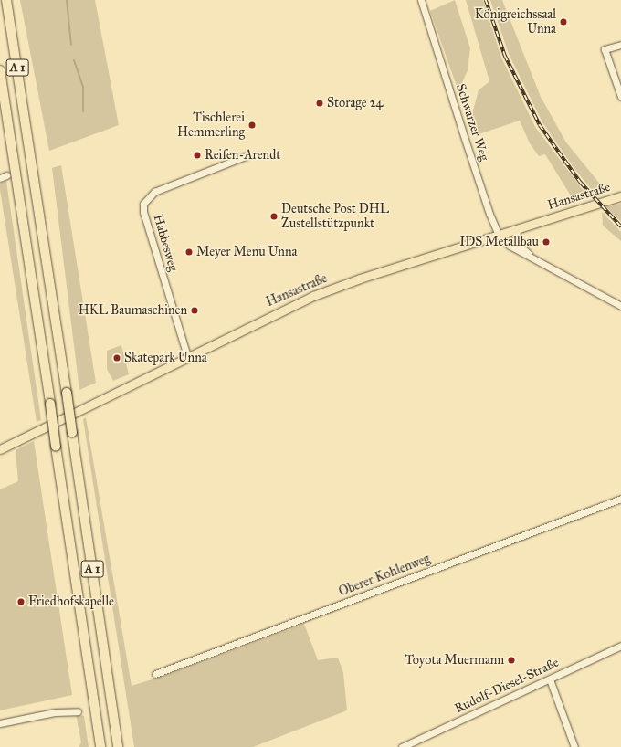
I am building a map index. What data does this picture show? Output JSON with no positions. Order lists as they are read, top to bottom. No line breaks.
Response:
{"streets":{"highway":["A 1"],"main road":["Hansastraße"],"street":["Schwarzer Weg","Habbesweg","Oberer Kohlenweg","Rudolf-Diesel-Straße"]},"crossings":[["Schwarzer Weg","Hansastraße"],["Hansastraße","Habbesweg"]],"places":["Königreichssaal Unna","Storage 24","Tischlerei Hemmerling","Reifen-Arendt","Deutsche Post DHL Zustellstützpunkt","IDS Metallbau","Meyer Menü Unna","HKL Baumaschinen","Skatepark Unna","Friedhofskapelle","Toyota Muermann"]}
